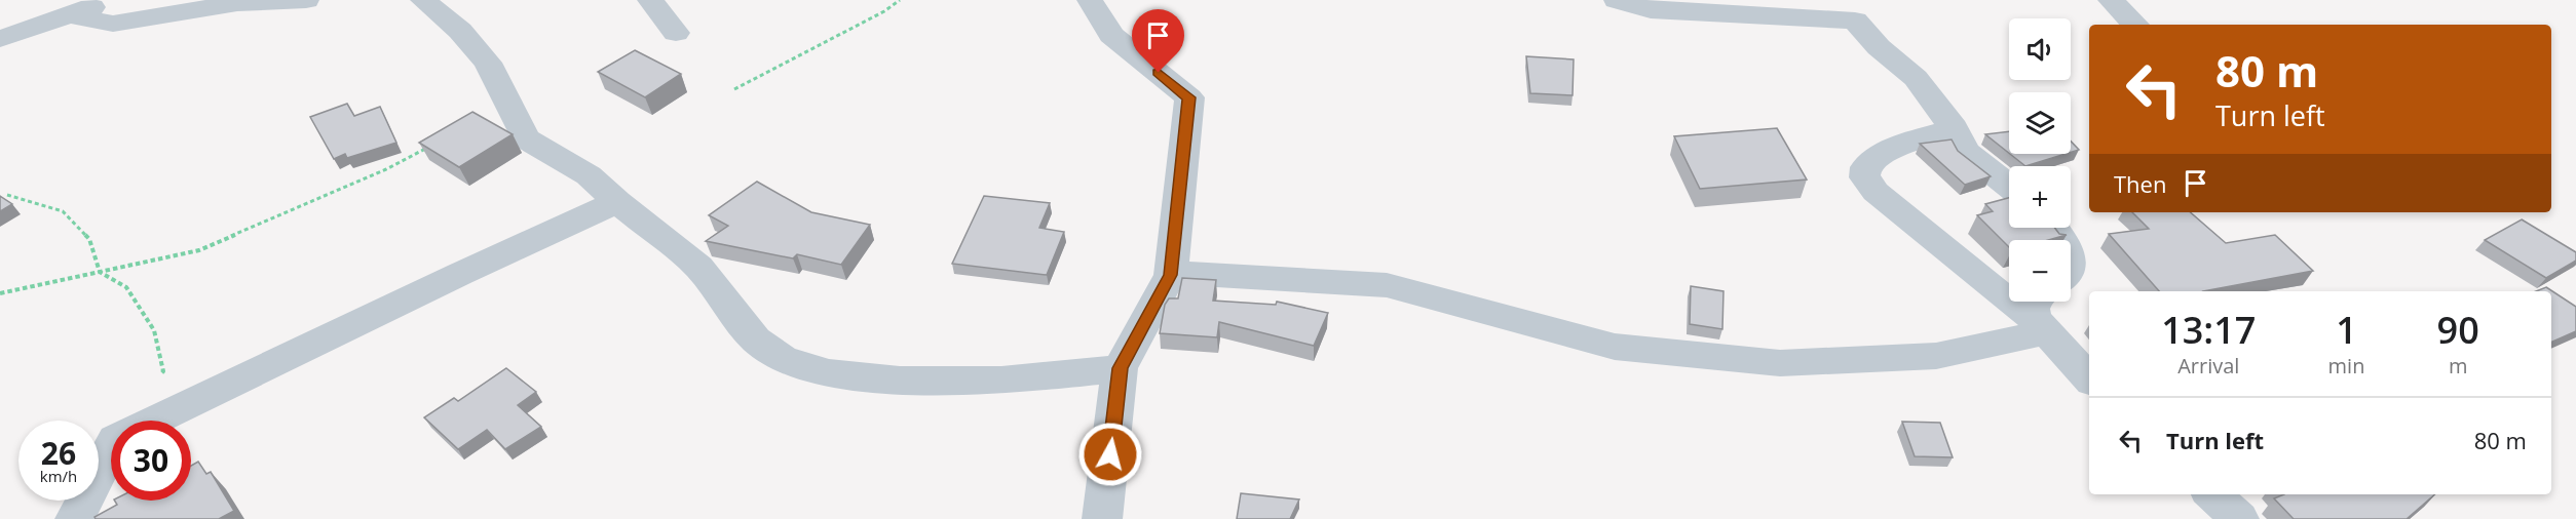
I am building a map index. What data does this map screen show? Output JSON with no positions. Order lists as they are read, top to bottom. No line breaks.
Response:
{"page":{"map_buttons":["+","−"],"turn":["80 m","Turn left"],"then":"Then","eta":["13:17","Arrival","1","min","90","m"],"list":[{"name":"Turn left","value":"80 m"}],"speed":"26 km/h","limit":"30"}}
